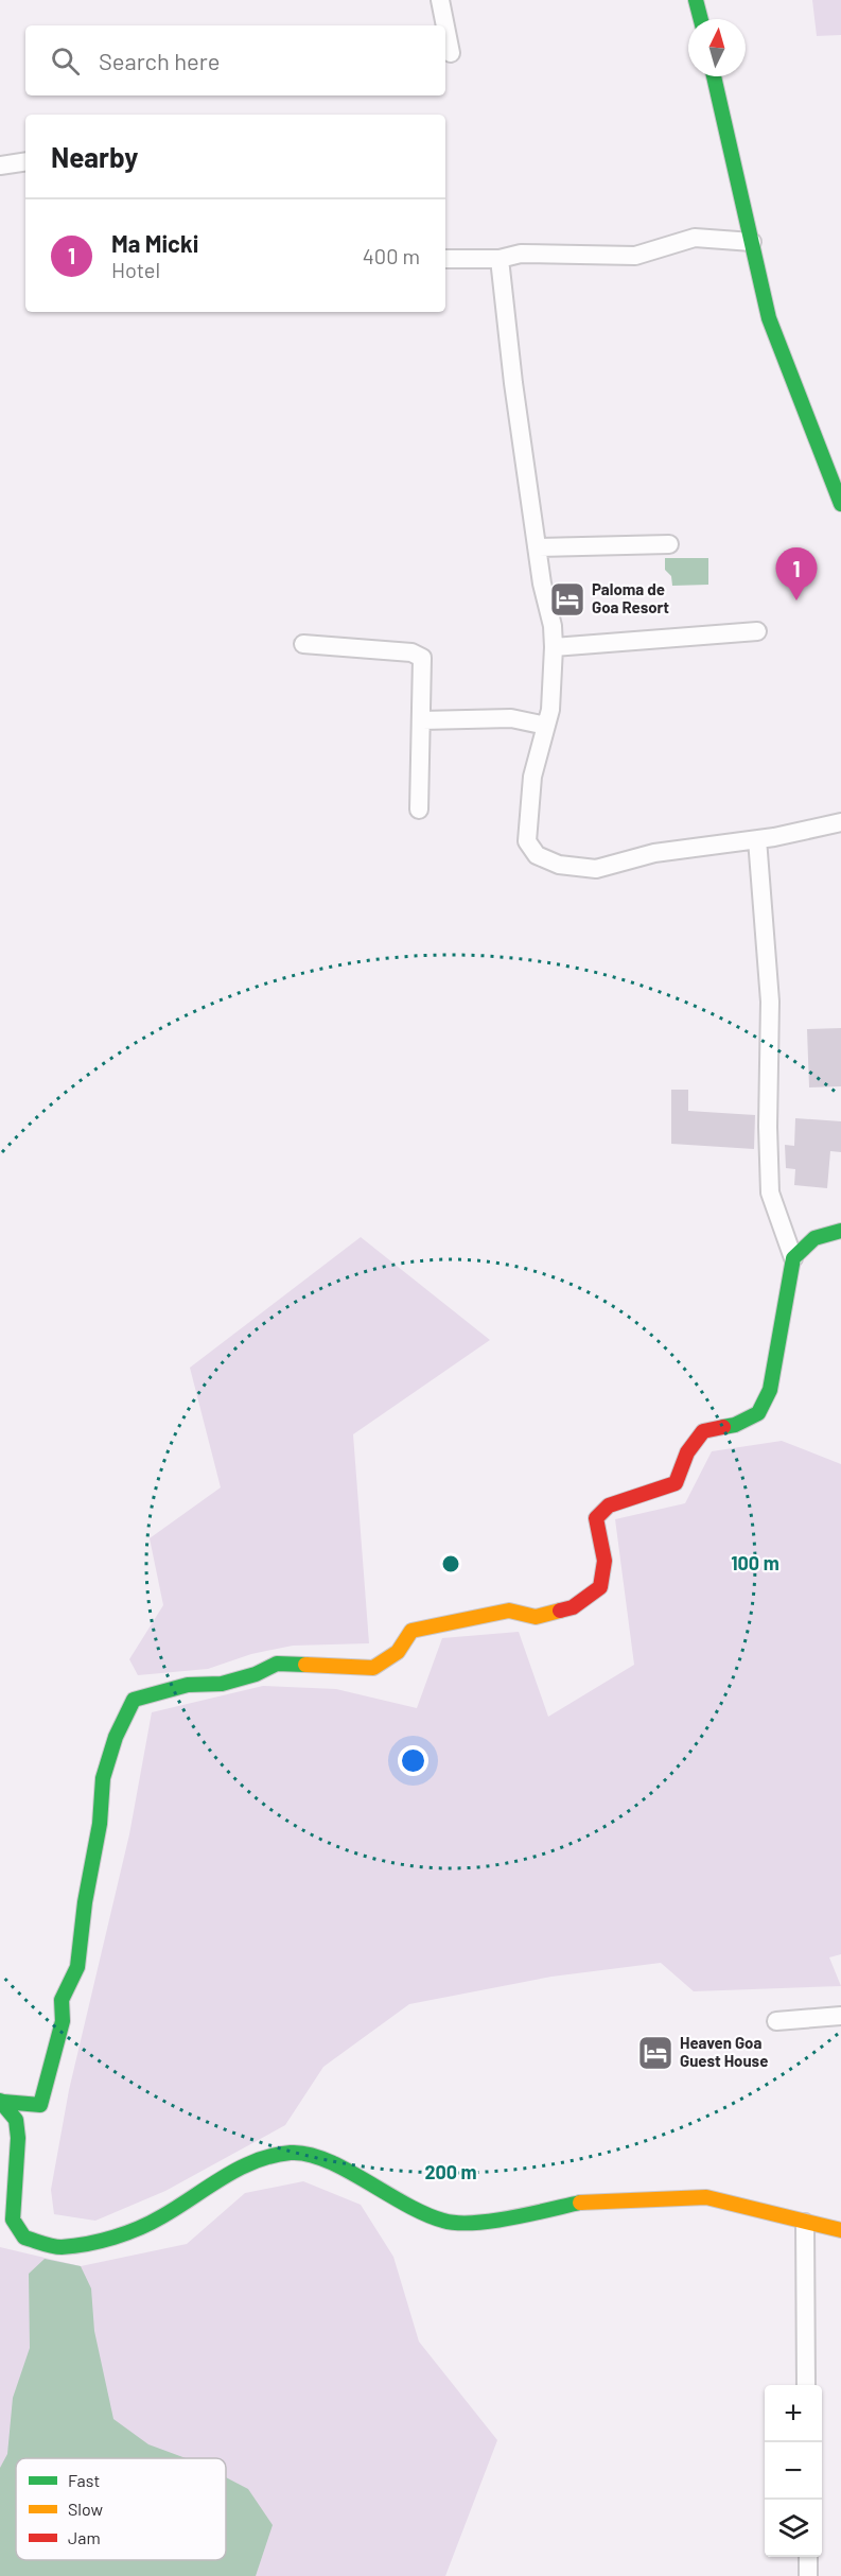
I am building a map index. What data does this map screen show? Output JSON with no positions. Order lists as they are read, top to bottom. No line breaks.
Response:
{"places":{"hotel":["Paloma de Goa Resort","Heaven Goa Guest House"]},"legend":["Fast","Slow","Jam"],"north":"top","page":{"search":"Search here","heading":"Nearby","list":[{"mark":"1","name":"Ma Micki","note":"Hotel","value":"400 m"}],"pins":"1","map_buttons":["+","−"]},"rings":["100 m","200 m"]}
